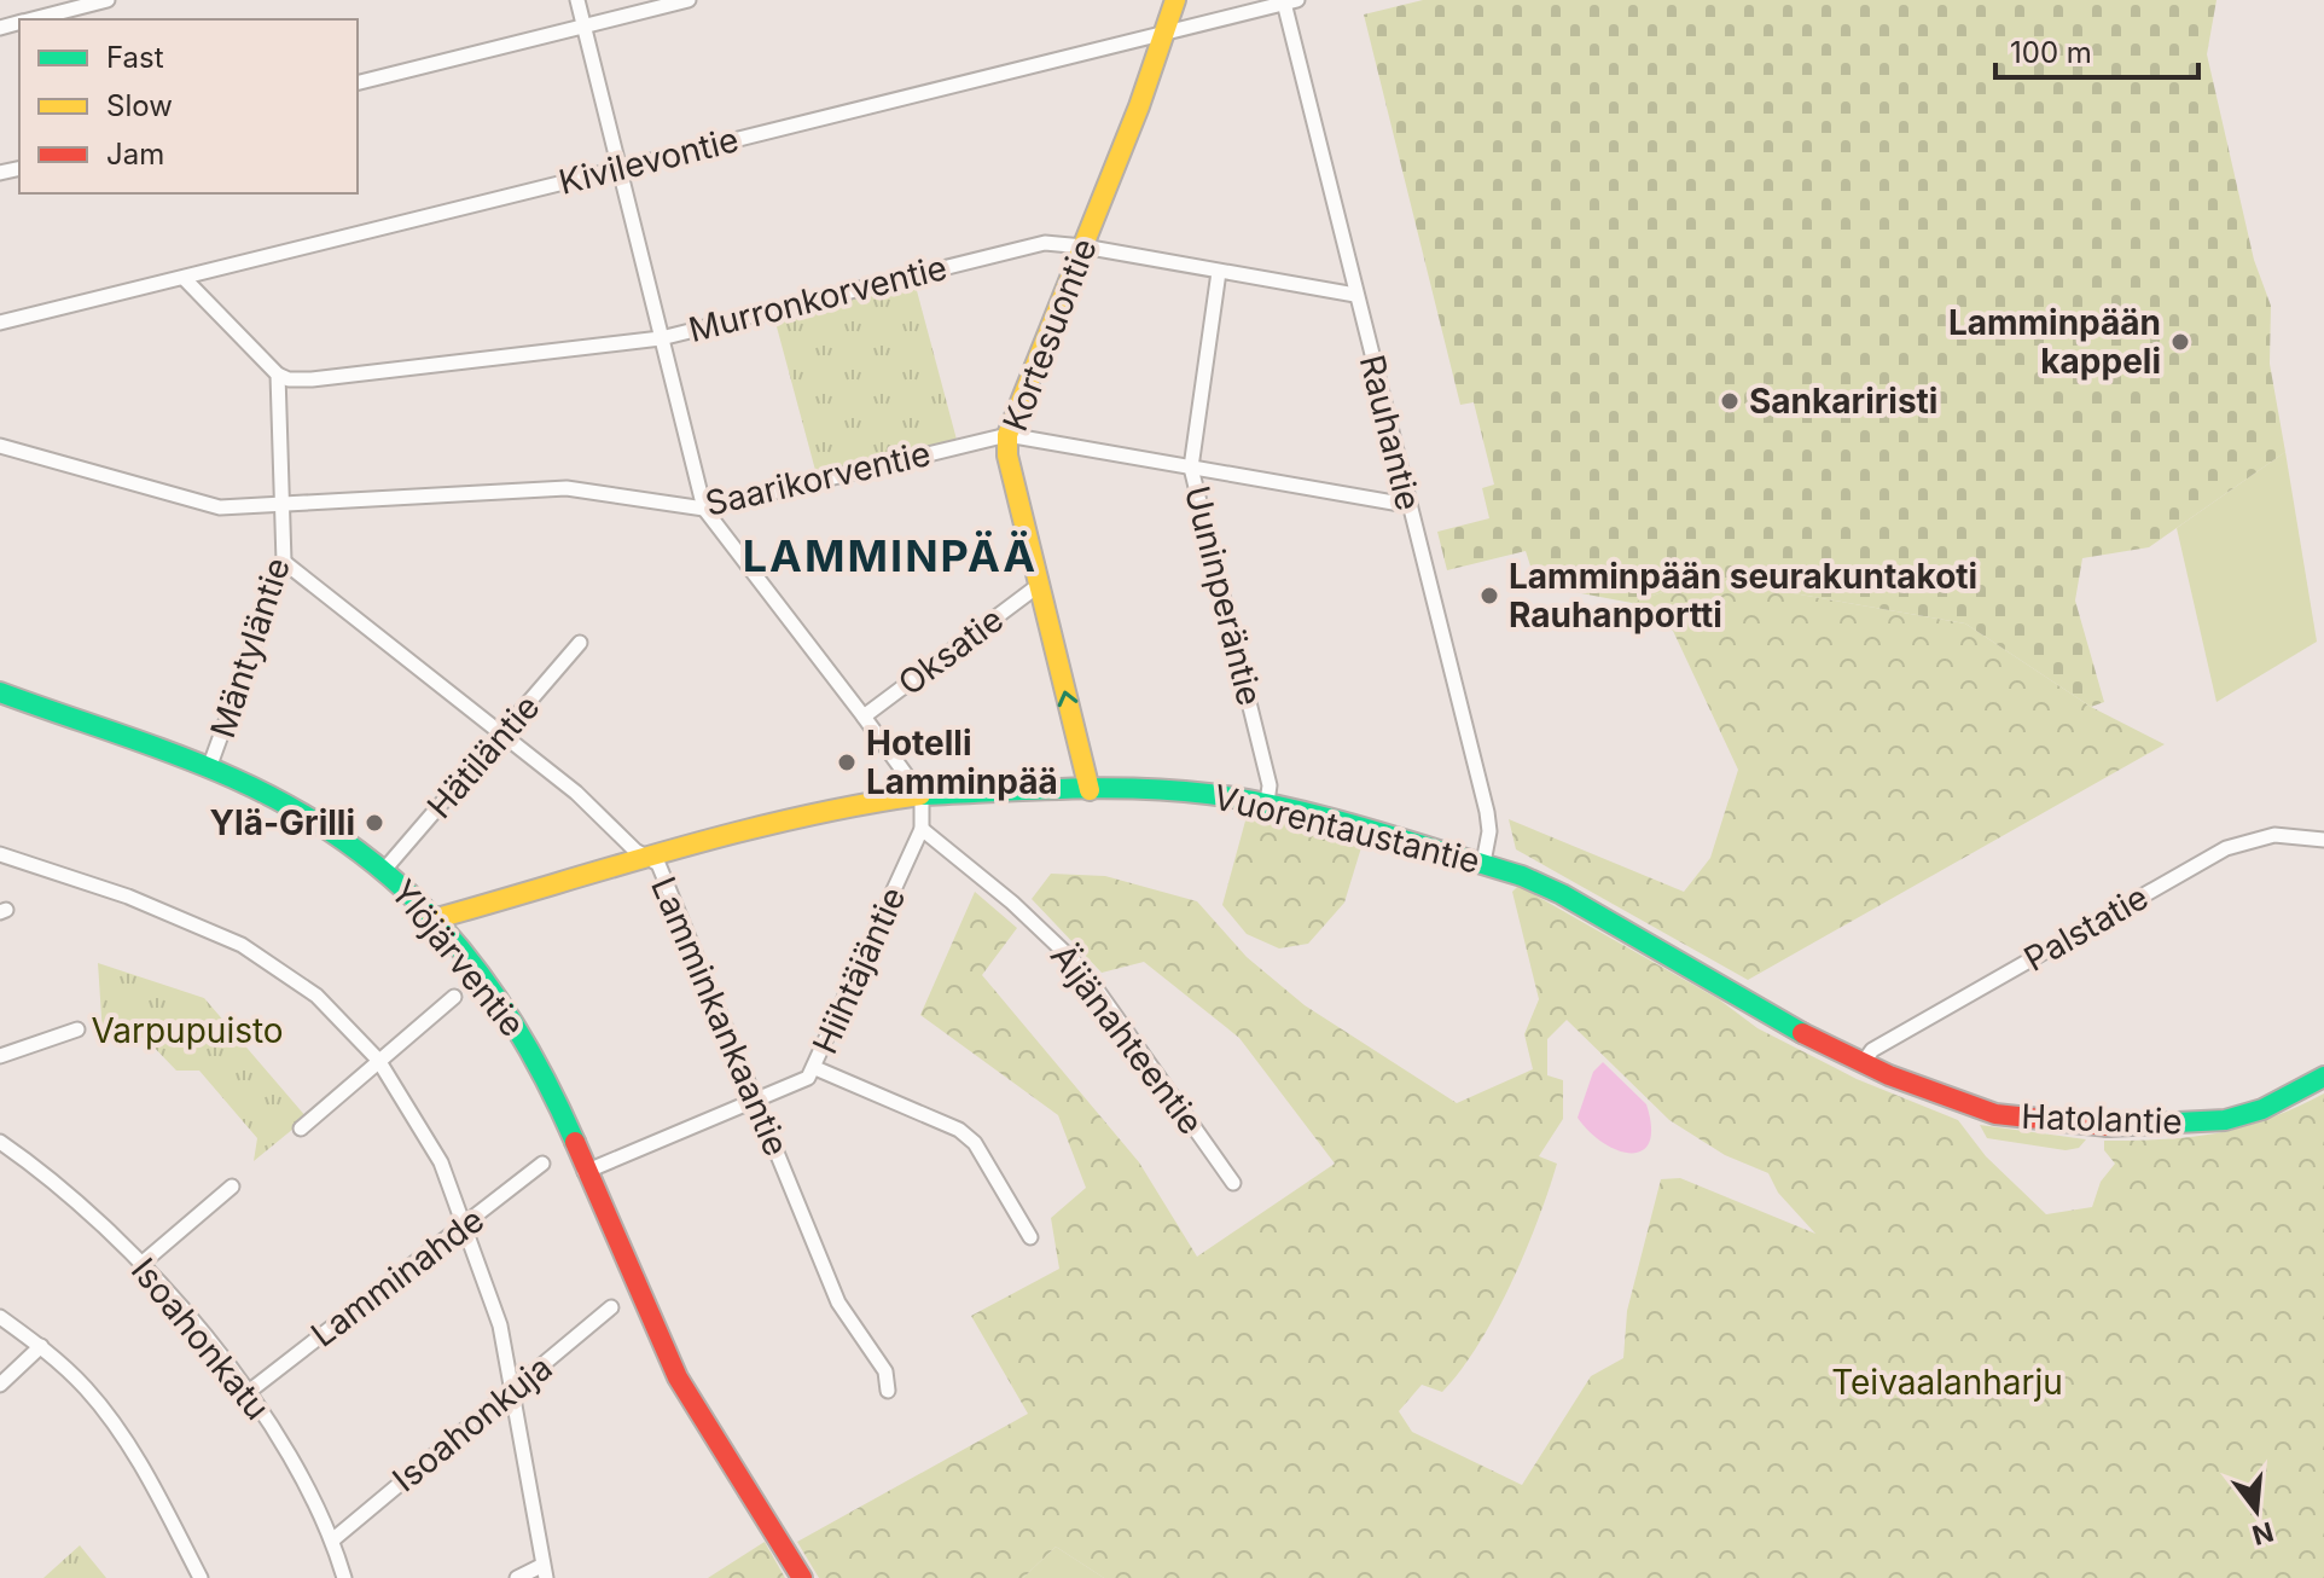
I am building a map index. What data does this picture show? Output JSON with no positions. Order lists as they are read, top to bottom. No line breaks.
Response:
{"streets":{"main road":["Kortesuontie","Vuorentaustantie","Ylöjärventie","Hatolantie"],"street":["Kivilevontie","Murronkorventie","Rauhantie","Saarikorventie","Uuninperäntie","Mäntyläntie","Oksatie","Hätiläntie","Palstatie","Hiihtäjäntie","Lamminkankaantie","Äijänahteentie","Lamminahde","Isoahonkatu","Isoahonkuja"]},"crossings":[["Kivilevontie","Kortesuontie"],["Kivilevontie","Rauhantie"],["Murronkorventie","Kortesuontie"],["Murronkorventie","Rauhantie"],["Murronkorventie","Uuninperäntie"],["Murronkorventie","Mäntyläntie"],["Kortesuontie","Saarikorventie"],["Kortesuontie","Oksatie"],["Kortesuontie","Vuorentaustantie"],["Rauhantie","Saarikorventie"],["Rauhantie","Vuorentaustantie"],["Saarikorventie","Uuninperäntie"],["Saarikorventie","Mäntyläntie"],["Uuninperäntie","Vuorentaustantie"],["Mäntyläntie","Ylöjärventie"],["Mäntyläntie","Lamminkankaantie"],["Hätiläntie","Ylöjärventie"],["Hätiläntie","Lamminkankaantie"],["Vuorentaustantie","Ylöjärventie"],["Vuorentaustantie","Hiihtäjäntie"],["Vuorentaustantie","Lamminkankaantie"],["Vuorentaustantie","Hatolantie"],["Palstatie","Hatolantie"],["Ylöjärventie","Hiihtäjäntie"],["Hiihtäjäntie","Lamminkankaantie"],["Hiihtäjäntie","Äijänahteentie"],["Lamminahde","Isoahonkatu"],["Isoahonkatu","Isoahonkuja"]],"districts":["LAMMINPÄÄ"],"parks":["Varpupuisto","Teivaalanharju"],"places":["Lamminpään kappeli","Sankariristi","Lamminpään seurakuntakoti Rauhanportti","Hotelli Lamminpää","Ylä-Grilli"],"legend":["Fast","Slow","Jam"],"scale_bar":"100 m","north":"bottom"}
